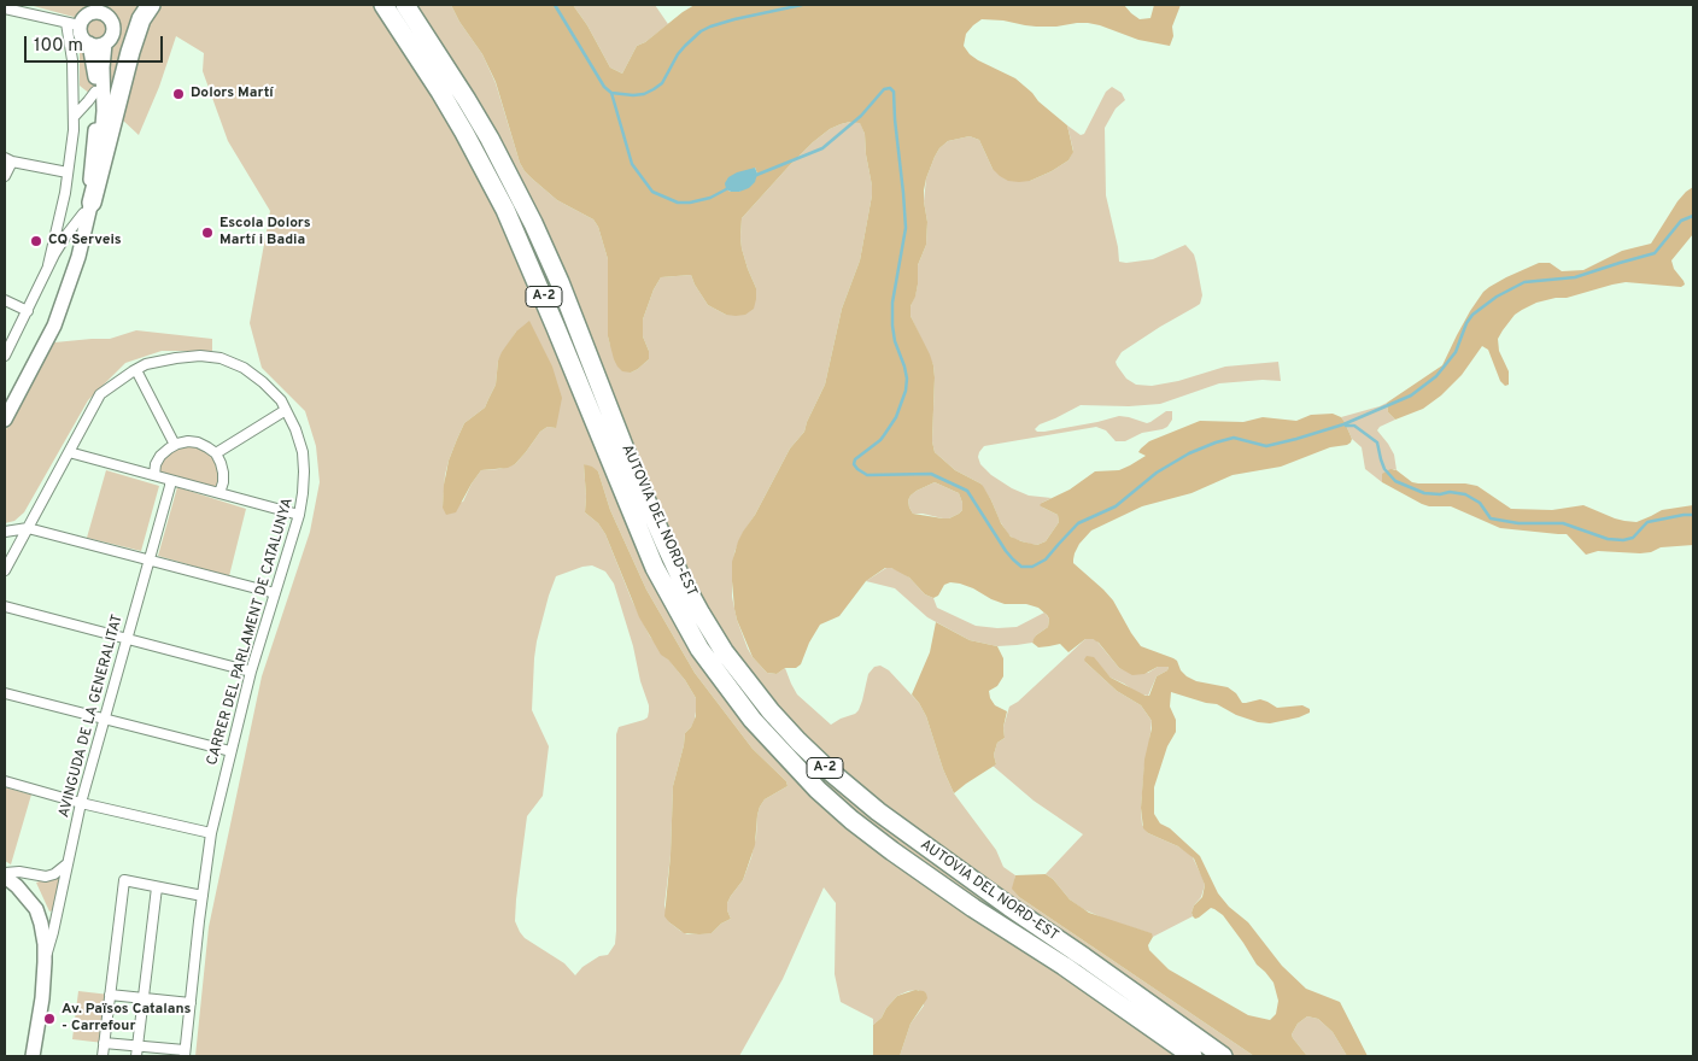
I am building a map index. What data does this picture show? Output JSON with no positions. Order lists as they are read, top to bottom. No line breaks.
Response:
{"streets":{"highway":["A-2","AUTOVIA DEL NORD-EST"],"street":["CARRER DEL PARLAMENT DE CATALUNYA","AVINGUDA DE LA GENERALITAT"]},"places":["Dolors Martí","Escola Dolors Martí i Badia","CQ Serveis","Av. Països Catalans - Carrefour"],"scale_bar":"100 m"}
